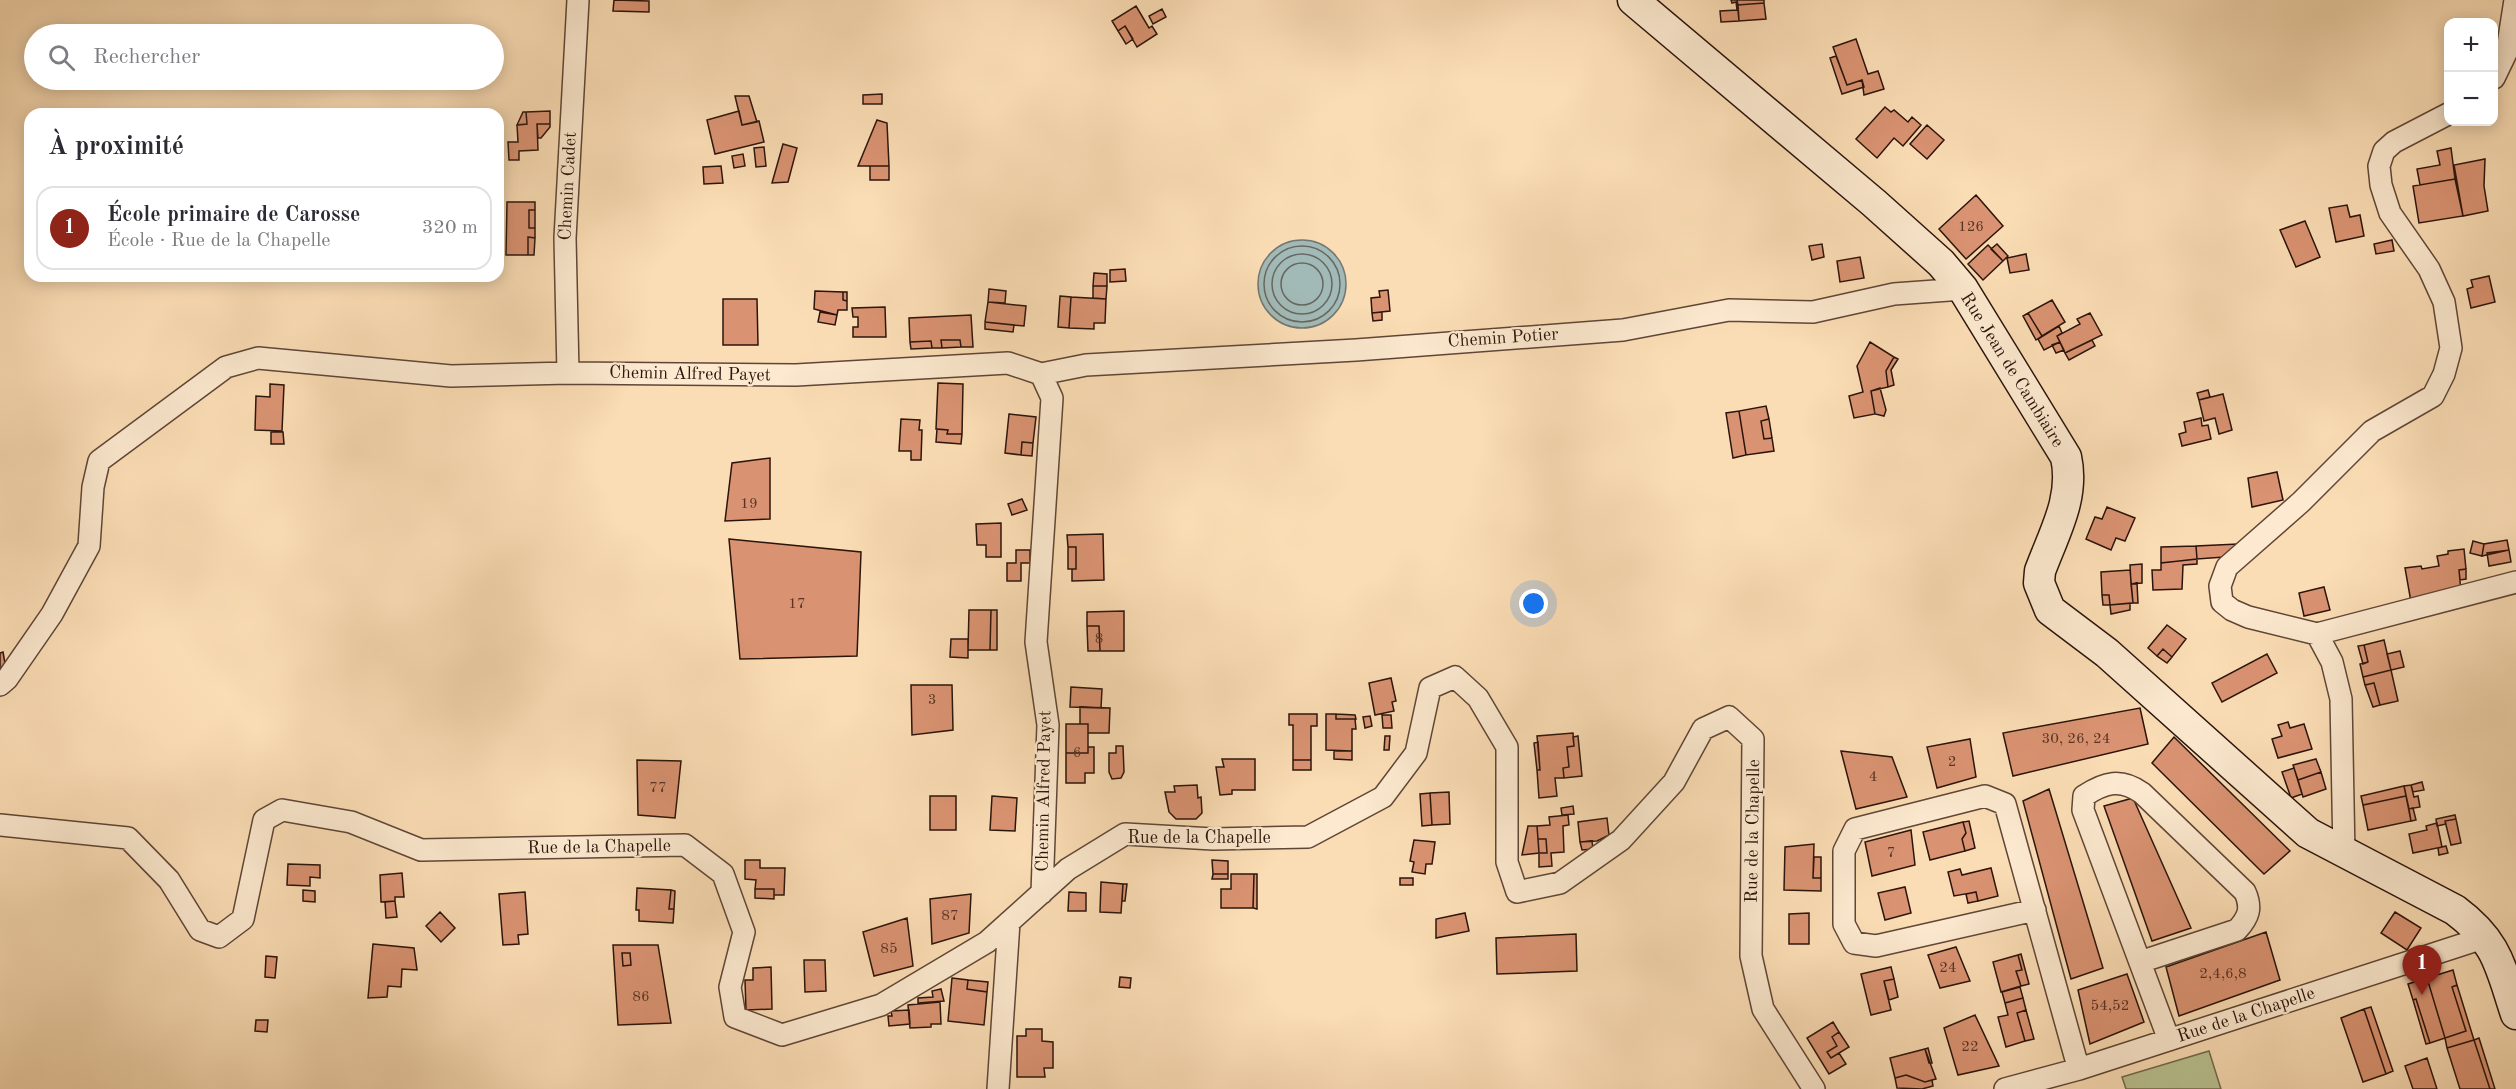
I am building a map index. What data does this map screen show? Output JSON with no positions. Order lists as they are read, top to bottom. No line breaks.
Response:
{"streets":{"main road":["Rue Jean de Cambiaire"],"street":["Chemin Cadet","Chemin Potier","Chemin Alfred Payet","Rue de la Chapelle"]},"crossings":[["Chemin Cadet","Chemin Alfred Payet"],["Chemin Potier","Rue Jean de Cambiaire"],["Chemin Potier","Chemin Alfred Payet"],["Rue Jean de Cambiaire","Rue de la Chapelle"],["Chemin Alfred Payet","Rue de la Chapelle"]],"house_numbers":["126","19","17","8","3","30, 26, 24","6","2","4","77","7","87","85","24","2,4,6,8","86","54,52","22"],"page":{"map_buttons":["+","−"],"search":"Rechercher","heading":"À proximité","list":[{"mark":"1","name":"École primaire de Carosse","note":"École · Rue de la Chapelle","value":"320 m"}],"pins":"1"}}
